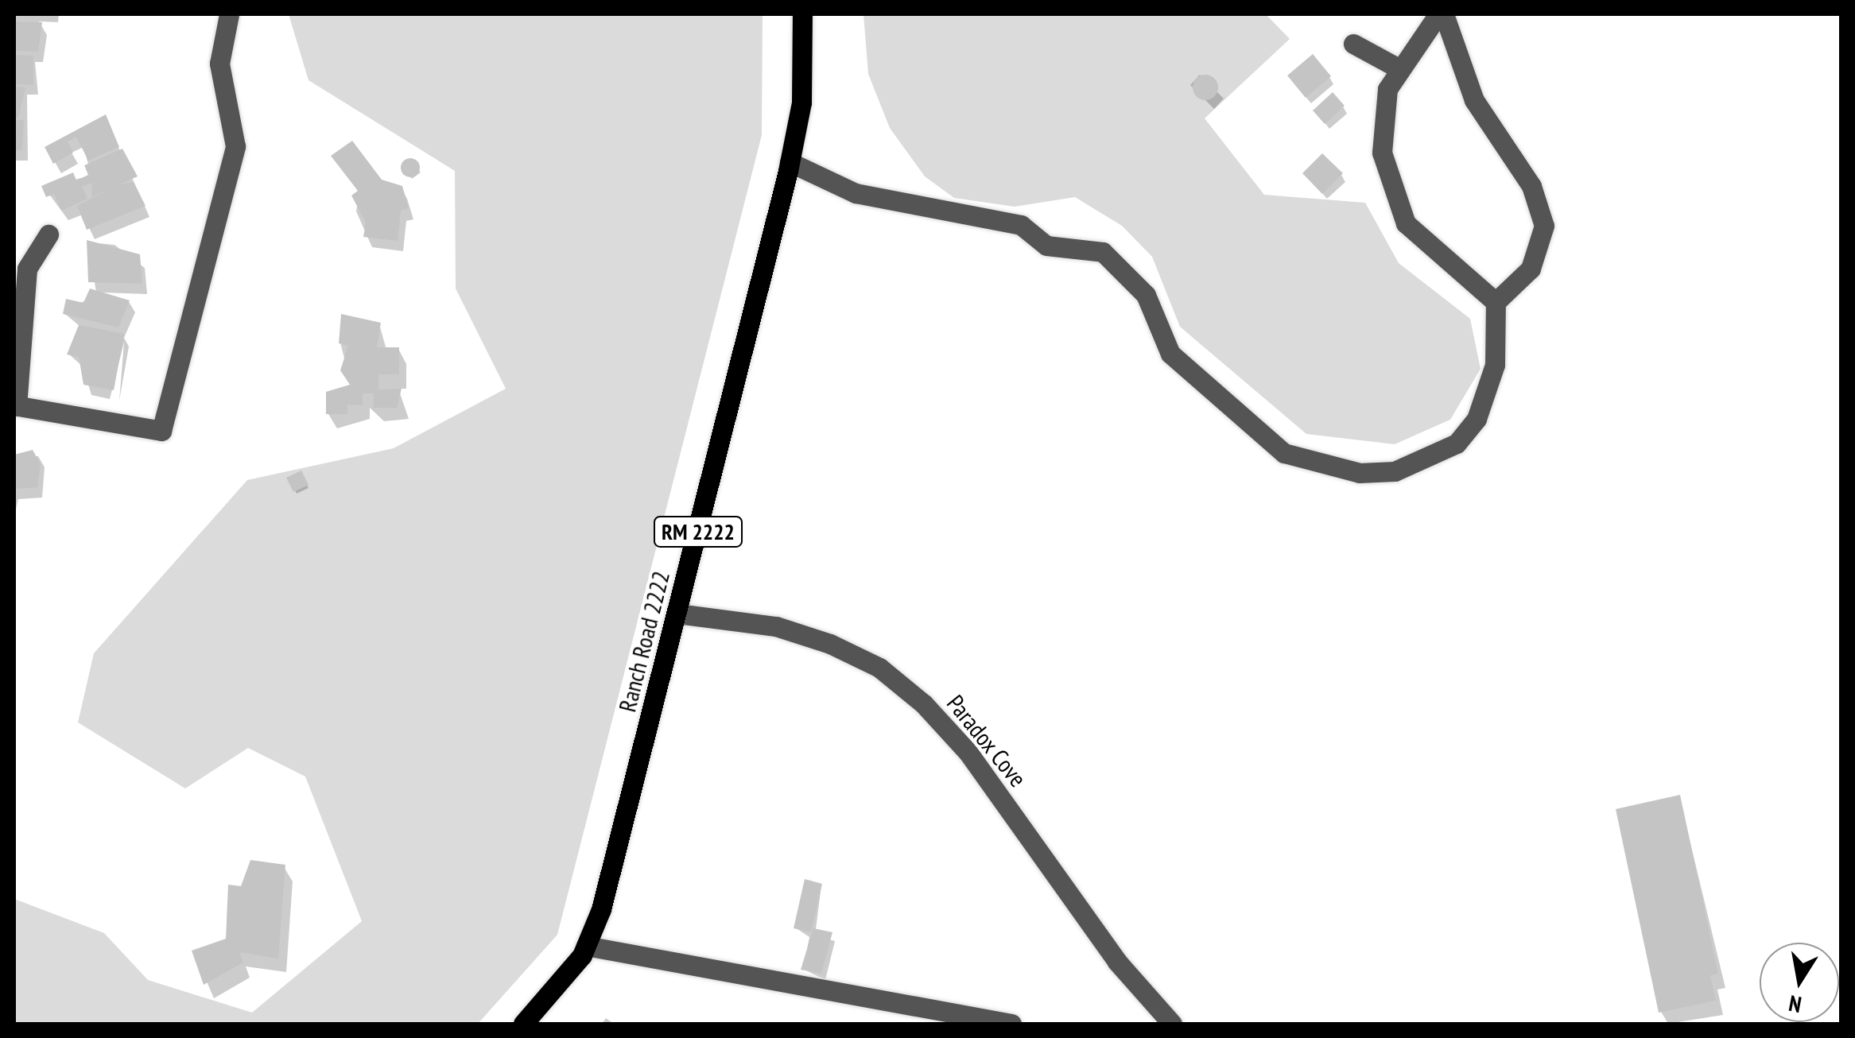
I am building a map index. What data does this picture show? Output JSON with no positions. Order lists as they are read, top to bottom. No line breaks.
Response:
{"streets":{"main road":["RM 2222","Ranch Road 2222"],"street":["Paradox Cove"]},"crossings":[["Ranch Road 2222","Paradox Cove"]],"north":"bottom"}
